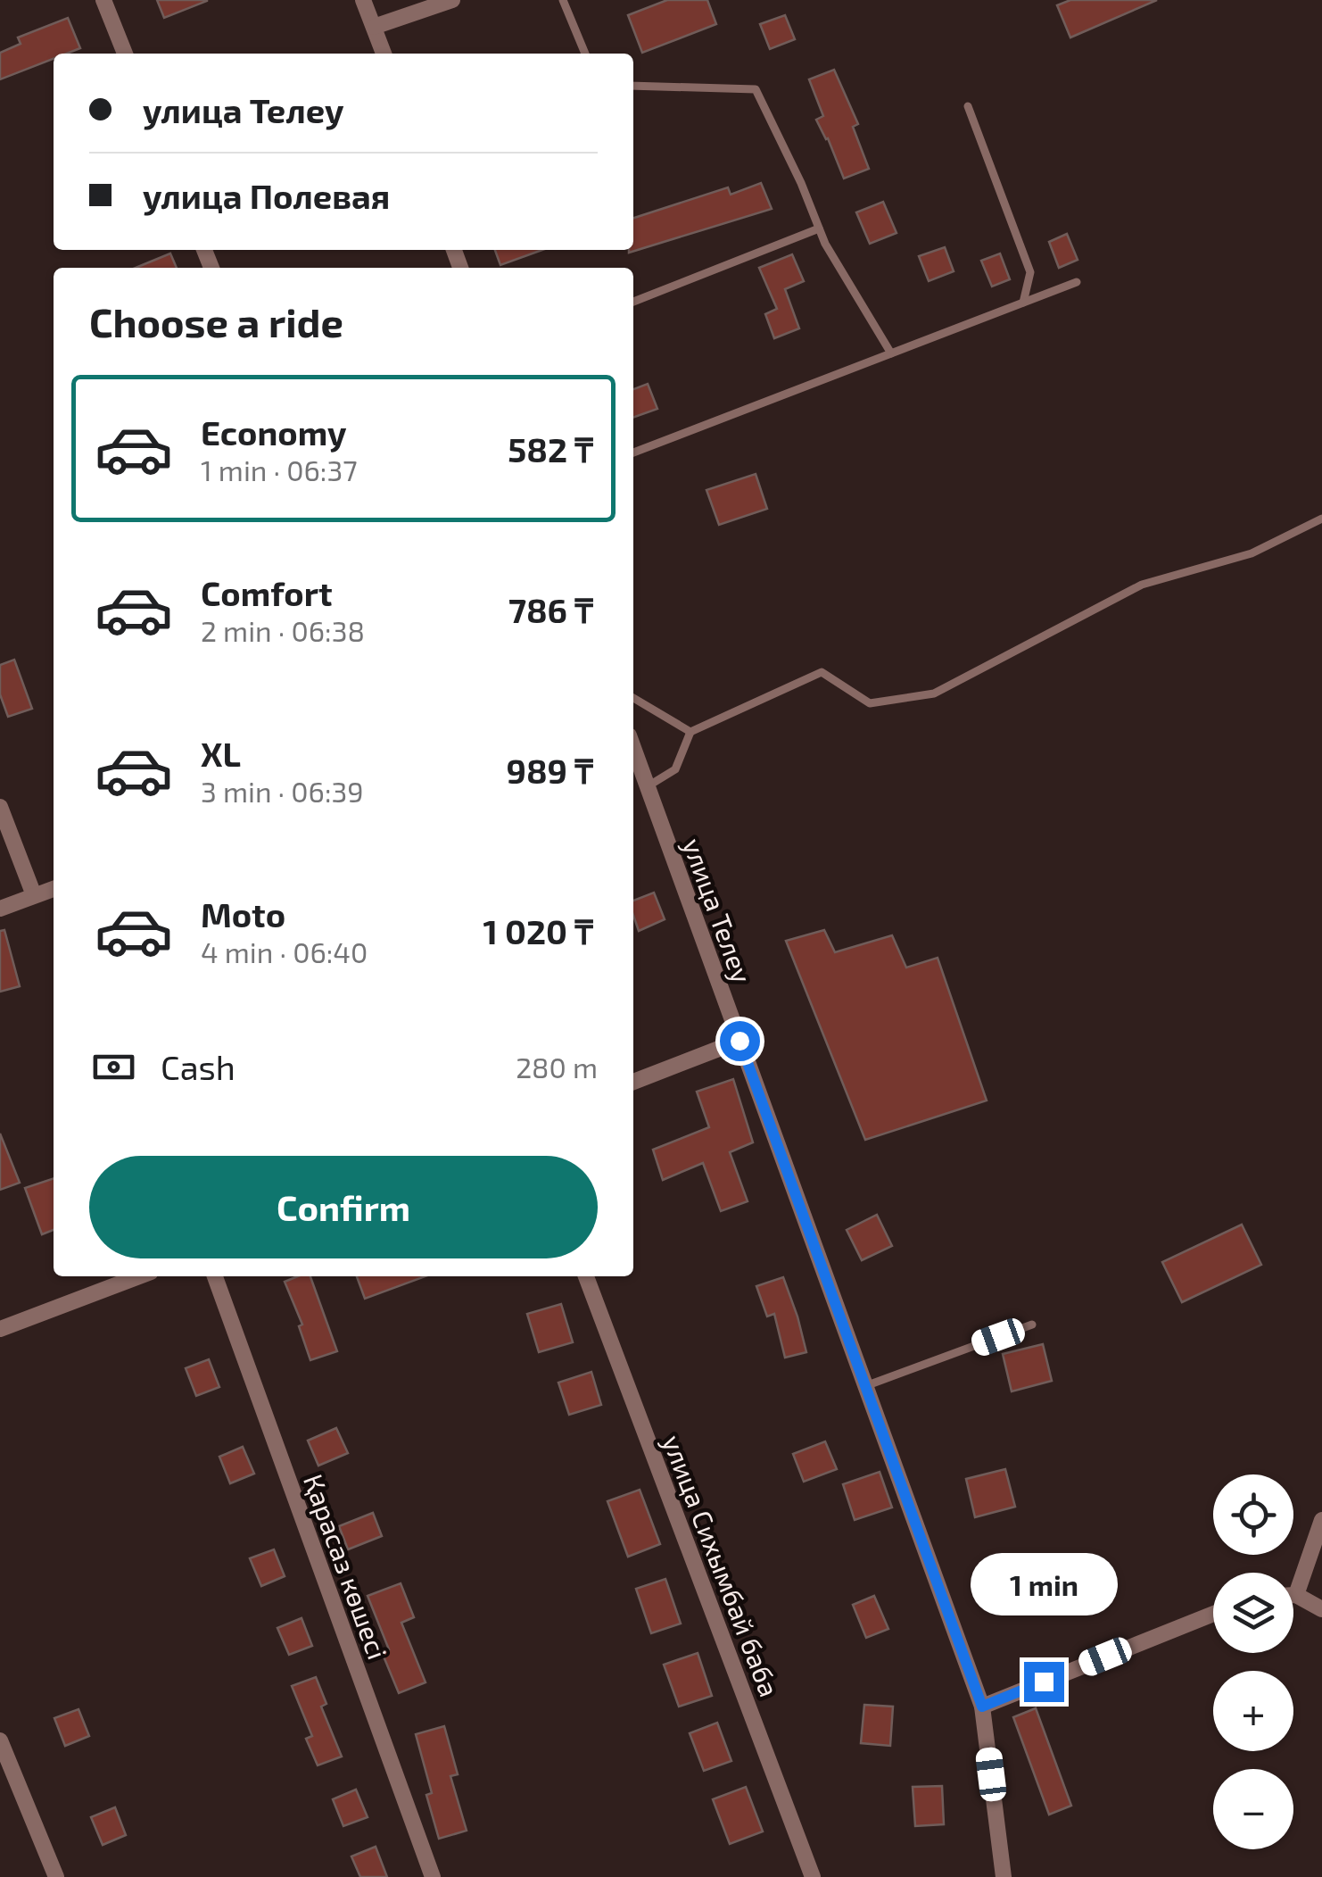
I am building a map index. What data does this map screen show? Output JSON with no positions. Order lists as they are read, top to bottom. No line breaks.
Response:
{"streets":{"street":["улица Телеу","улица Сихымбай баба","Қарасаз көшесі"]},"page":{"banner":["улица Телеу","улица Полевая"],"heading":"Choose a ride","list":[{"name":"Economy","note":"1 min · 06:37","value":"582 ₸"},{"name":"Comfort","note":"2 min · 06:38","value":"786 ₸"},{"name":"XL","note":"3 min · 06:39","value":"989 ₸"},{"name":"Moto","note":"4 min · 06:40","value":"1 020 ₸"}],"pay":["Cash","280 m"],"buttons":"Confirm","map_buttons":["+","−"],"bubble":"1 min"}}
